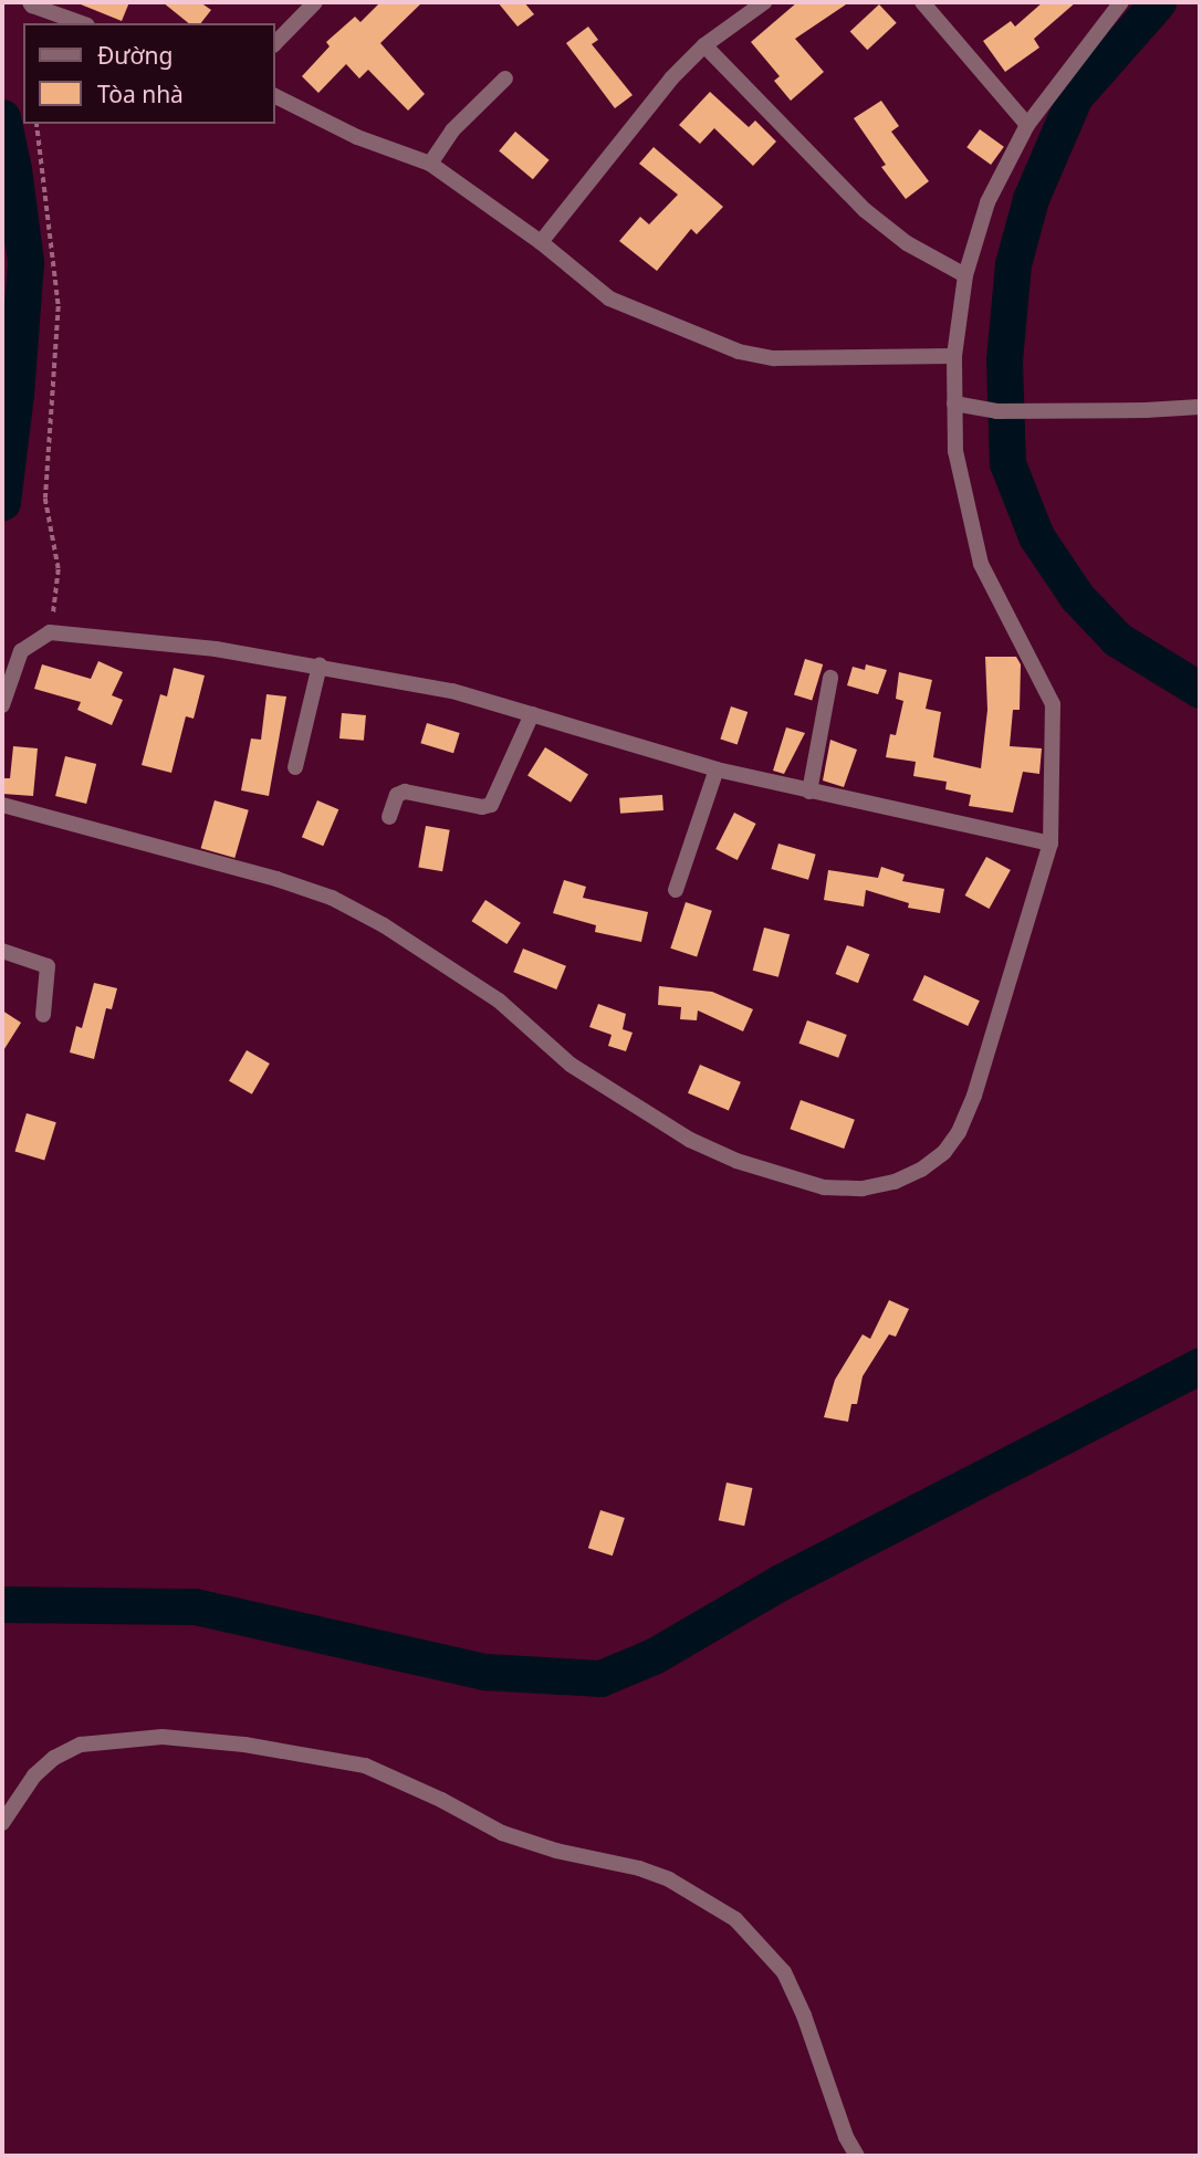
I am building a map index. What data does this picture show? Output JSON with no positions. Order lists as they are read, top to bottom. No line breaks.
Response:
{"legend":["Đường","Tòa nhà"]}
